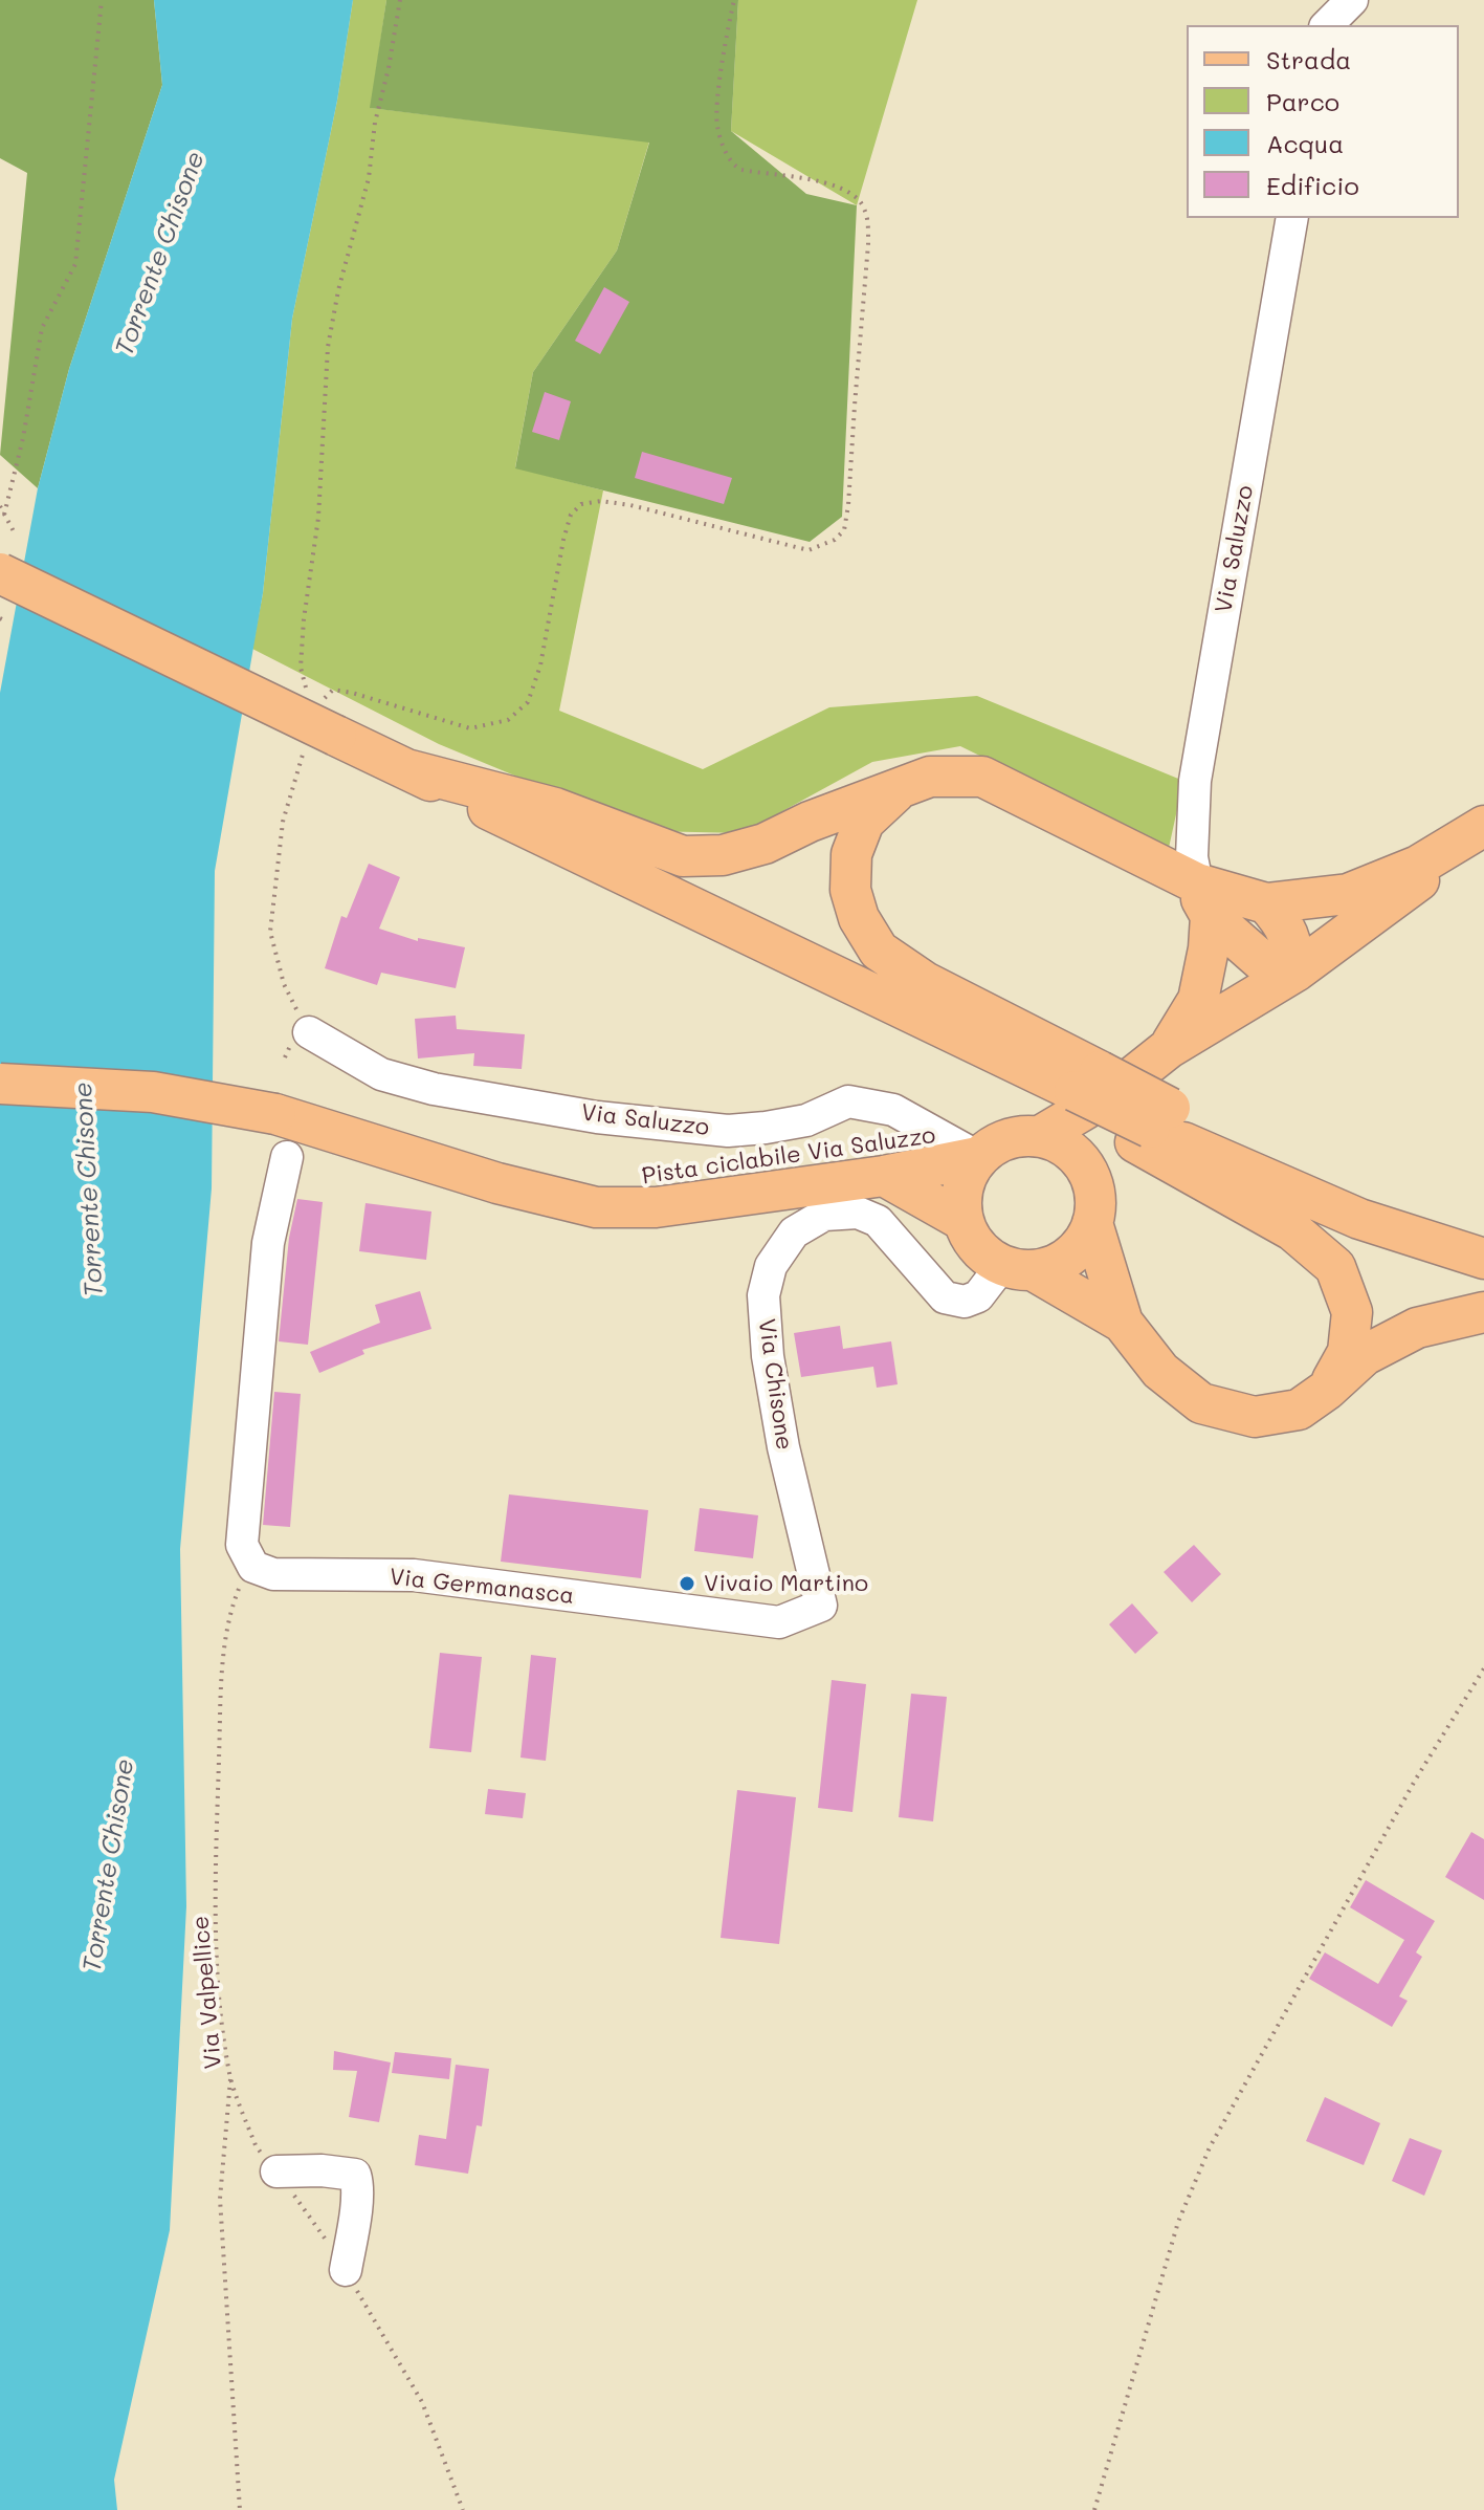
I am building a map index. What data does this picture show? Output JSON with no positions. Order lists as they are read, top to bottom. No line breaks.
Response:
{"streets":{"street":["Via Saluzzo","Via Chisone","Via Germanasca"],"path":["Via Valpellice"]},"crossings":[["Via Saluzzo","Via Chisone"],["Via Chisone","Via Germanasca"],["Via Germanasca","Via Valpellice"]],"water":["Torrente Chisone"],"places":["Vivaio Martino"],"legend":["Strada","Parco","Acqua","Edificio"]}
